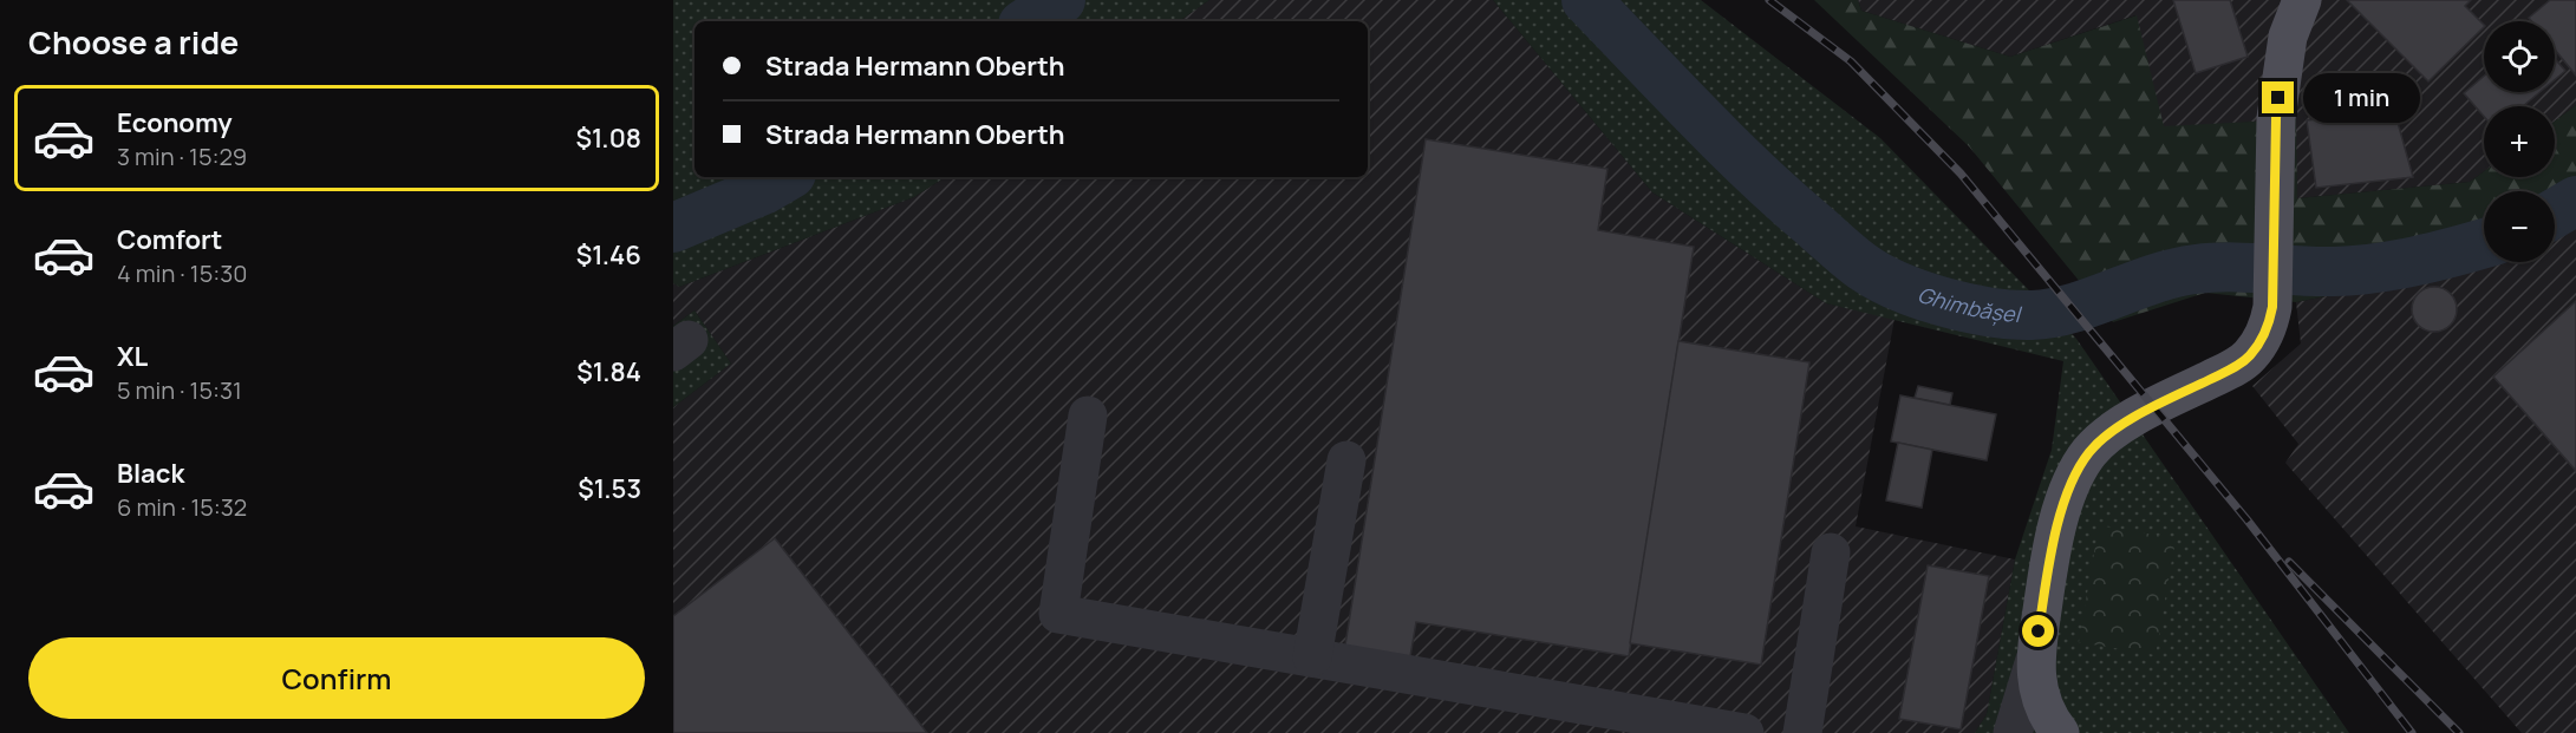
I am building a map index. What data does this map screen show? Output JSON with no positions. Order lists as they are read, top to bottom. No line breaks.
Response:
{"water":["Ghimbășel"],"page":{"heading":"Choose a ride","map_buttons":["+","−"],"banner":["Strada Hermann Oberth","Strada Hermann Oberth"],"bubble":"1 min","list":[{"name":"Economy","note":"3 min · 15:29","value":"$1.08"},{"name":"Comfort","note":"4 min · 15:30","value":"$1.46"},{"name":"XL","note":"5 min · 15:31","value":"$1.84"},{"name":"Black","note":"6 min · 15:32","value":"$1.53"}],"buttons":"Confirm"}}
